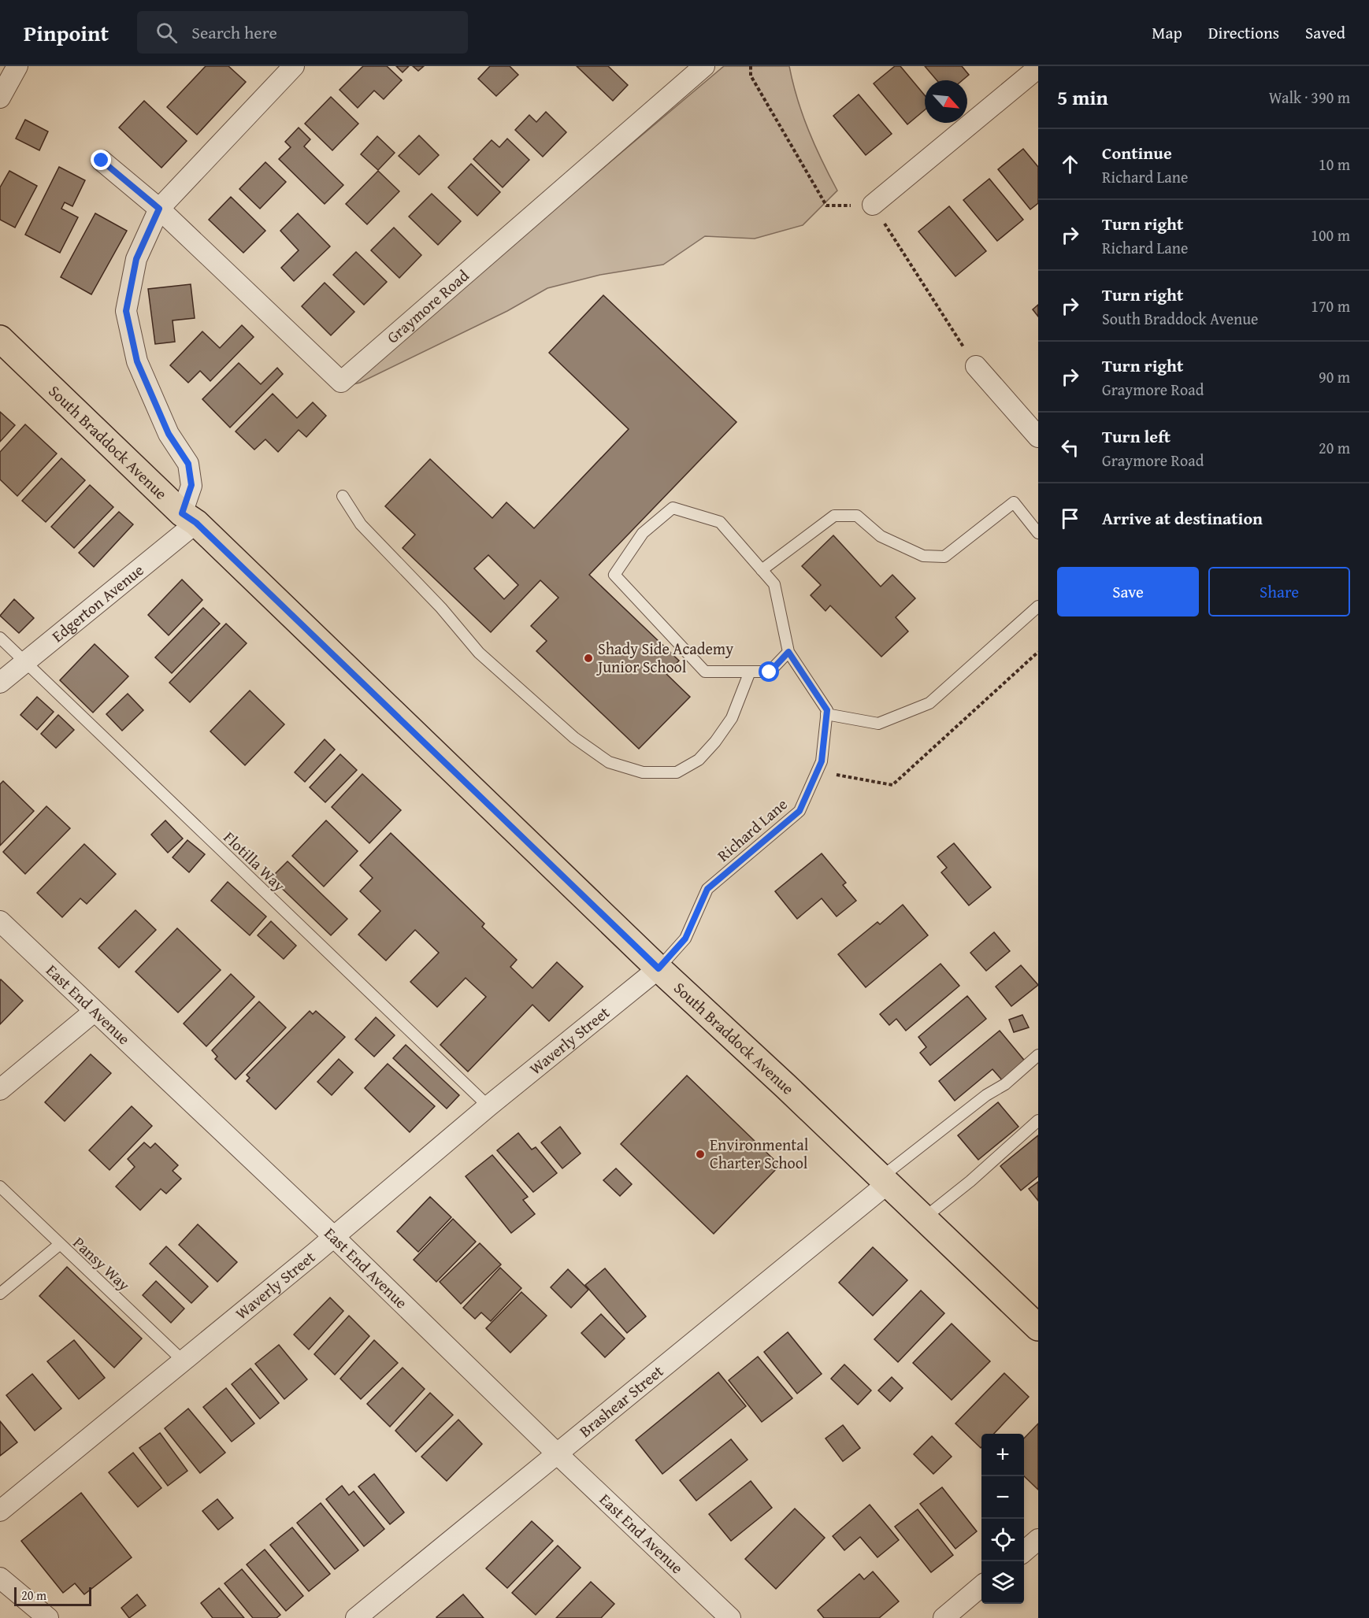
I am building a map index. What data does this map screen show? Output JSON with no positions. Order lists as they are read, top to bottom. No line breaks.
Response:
{"streets":{"main road":["South Braddock Avenue"],"street":["Graymore Road","Edgerton Avenue","East End Avenue","Waverly Street","Brashear Street"],"lane":["Richard Lane","Flotilla Way","Pansy Way"]},"crossings":[["South Braddock Avenue","Edgerton Avenue"],["South Braddock Avenue","Richard Lane"],["South Braddock Avenue","Waverly Street"],["South Braddock Avenue","Brashear Street"],["Edgerton Avenue","Flotilla Way"],["Richard Lane","Waverly Street"],["Flotilla Way","Waverly Street"],["East End Avenue","Waverly Street"],["East End Avenue","Brashear Street"],["Waverly Street","Pansy Way"]],"places":["Shady Side Academy Junior School","Environmental Charter School"],"scale_bar":"20 m","north":"bottom right","page":{"header":"Pinpoint","search":"Search here","nav":["Map","Directions","Saved"],"heading":["5 min","Walk · 390 m"],"list":[["Continue","Richard Lane","10 m"],["Turn right","Richard Lane","100 m"],["Turn right","South Braddock Avenue","170 m"],["Turn right","Graymore Road","90 m"],["Turn left","Graymore Road","20 m"],"Arrive at destination"],"buttons":["Save","Share"],"map_buttons":["+","−"],"scale":"20 m"}}
